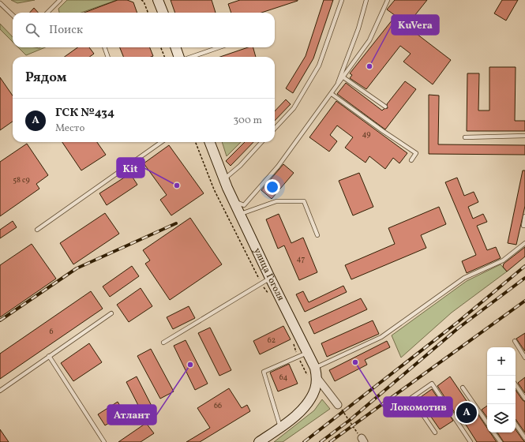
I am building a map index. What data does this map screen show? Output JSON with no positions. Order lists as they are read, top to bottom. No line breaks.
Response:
{"streets":{"street":["улица Гоголя"]},"places":["KuVera","Kit","Локомотив","Атлант"],"house_numbers":["49","58 с9","47","6","62","64","66"],"page":{"search":"Поиск","heading":"Рядом","list":[{"mark":"A","name":"ГСК №434","note":"Место","value":"300 m"}],"map_buttons":["+","−"],"pins":"A"}}
